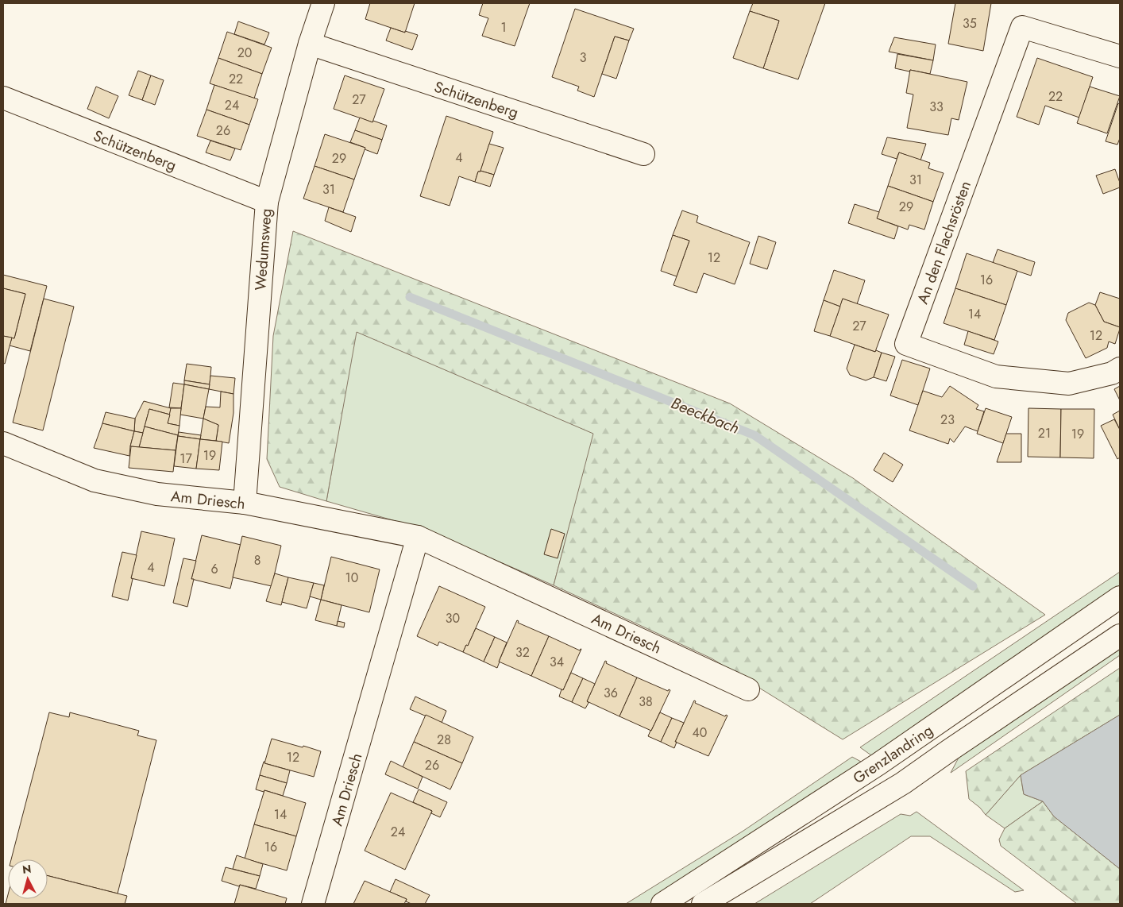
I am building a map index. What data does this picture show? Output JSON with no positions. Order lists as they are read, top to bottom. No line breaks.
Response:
{"streets":{"street":["Schützenberg","An den Flachsrösten","Wedumsweg","Am Driesch","Grenzlandring"]},"crossings":[["Schützenberg","Wedumsweg"],["Wedumsweg","Am Driesch"]],"water":["Beeckbach"],"house_numbers":["35","1","20","3","22","22","27","24","33","26","4","29","31","31","29","12","16","14","27","12","23","21","19","19","17","8","4","6","10","30","32","34","36","38","40","28","12","26","14","24","16"],"north":"top"}
